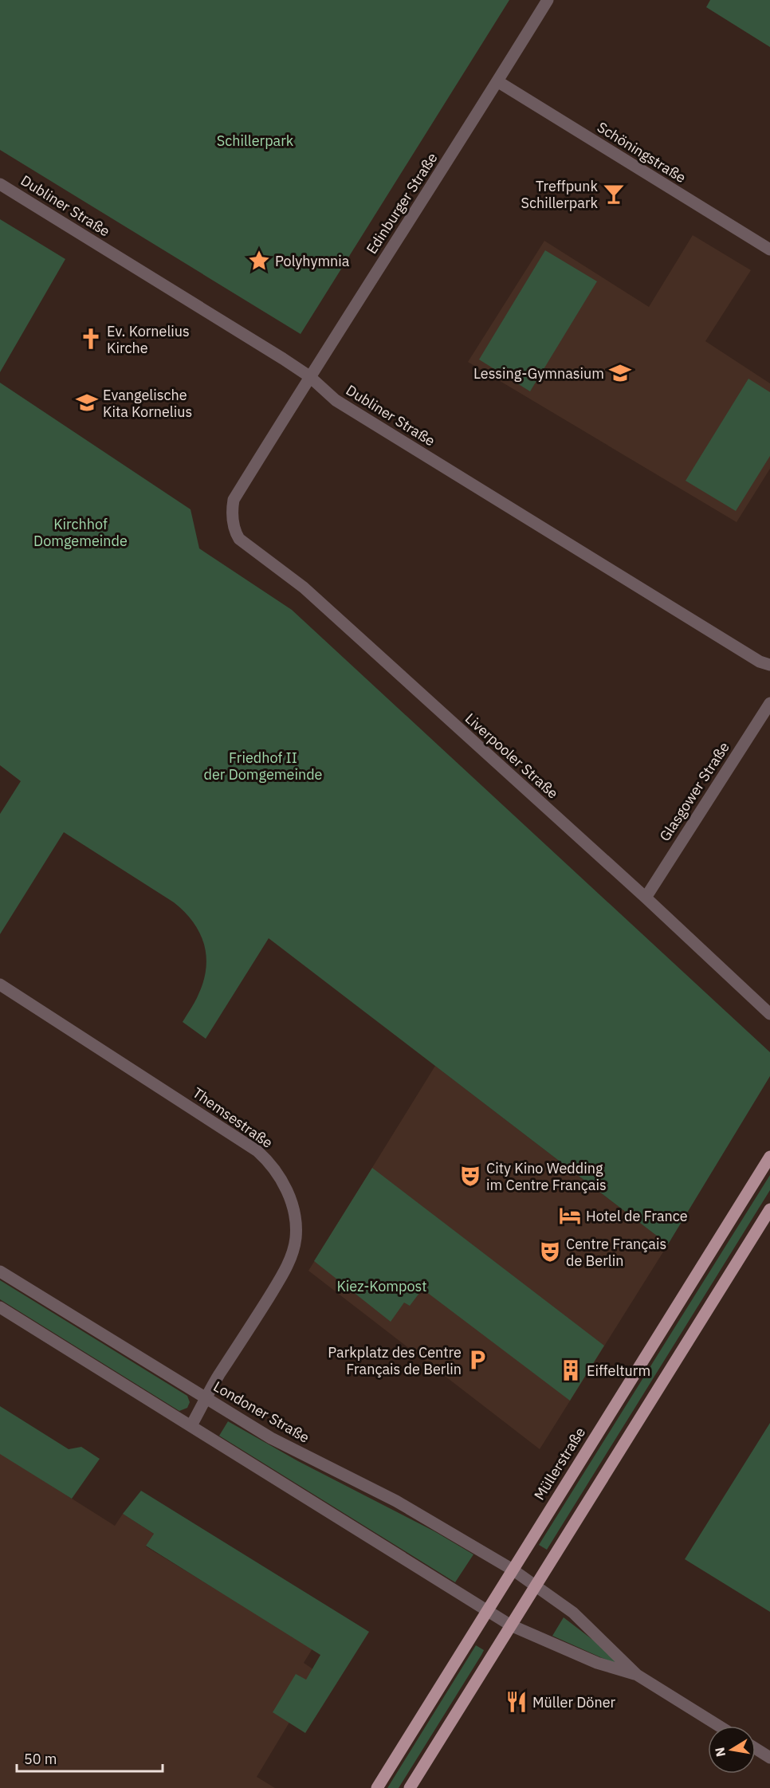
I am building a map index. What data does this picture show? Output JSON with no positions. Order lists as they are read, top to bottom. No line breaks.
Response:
{"streets":{"main road":["Müllerstraße"],"street":["Schöningstraße","Edinburger Straße","Dubliner Straße","Liverpooler Straße","Glasgower Straße","Themsestraße","Londoner Straße"]},"crossings":[["Schöningstraße","Edinburger Straße"],["Edinburger Straße","Dubliner Straße"],["Edinburger Straße","Liverpooler Straße"],["Liverpooler Straße","Glasgower Straße"],["Themsestraße","Londoner Straße"],["Londoner Straße","Müllerstraße"]],"parks":["Schillerpark","Kirchhof Domgemeinde","Friedhof II der Domgemeinde","Kiez-Kompost"],"places":{"bar":["Treffpunk Schillerpark"],"place":["Polyhymnia"],"church":["Ev. Kornelius Kirche"],"school or university":["Lessing-Gymnasium","Evangelische Kita Kornelius"],"theatre":["City Kino Wedding im Centre Français","Centre Français de Berlin"],"hotel":["Hotel de France"],"parking":["Parkplatz des Centre Français de Berlin"],"building":["Eiffelturm"],"restaurant":["Müller Döner"]},"scale_bar":"50 m","north":"left"}
